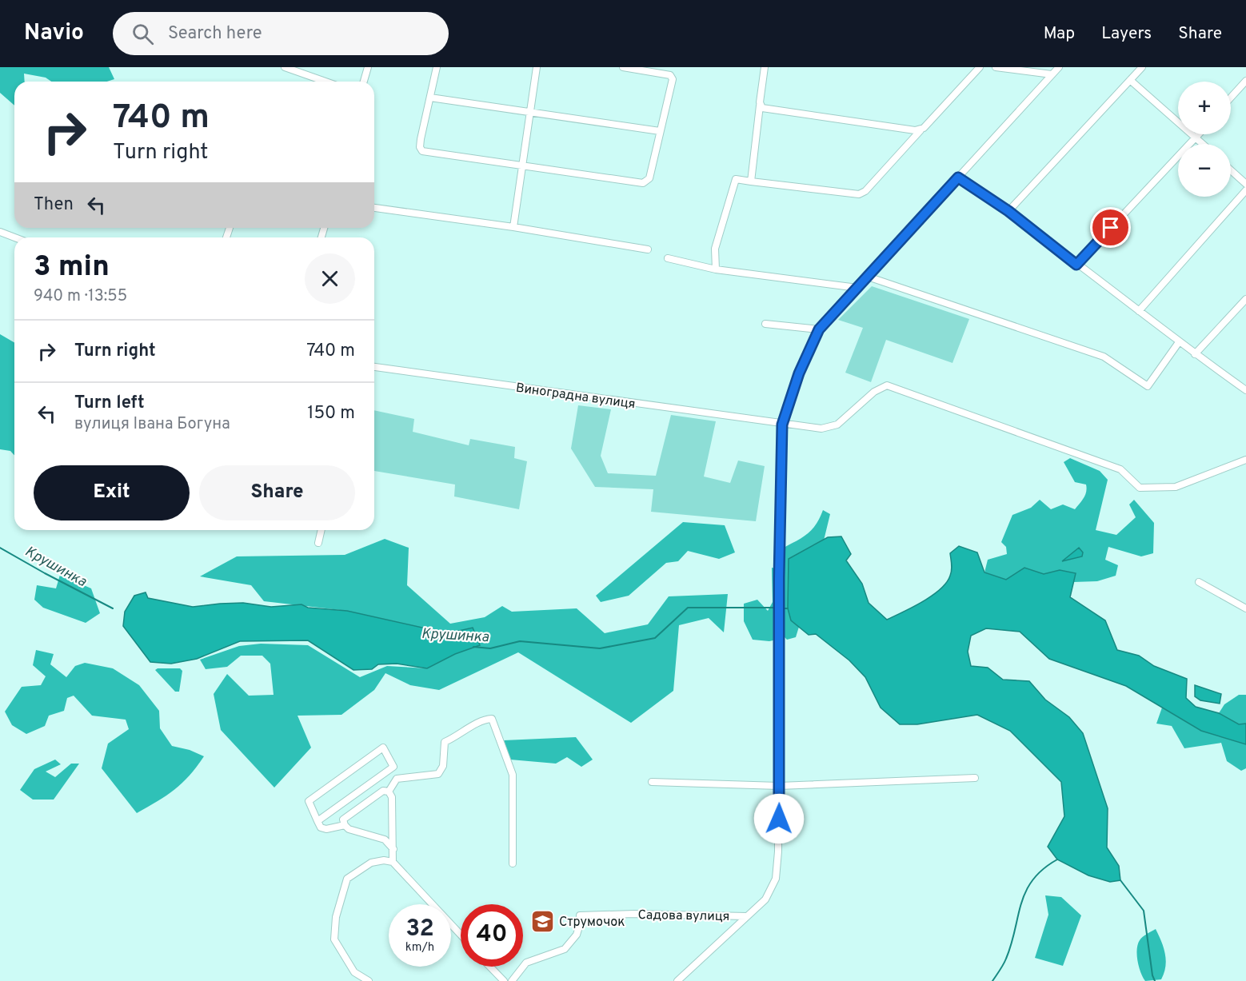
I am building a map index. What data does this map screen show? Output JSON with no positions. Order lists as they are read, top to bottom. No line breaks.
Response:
{"streets":{"street":["Виноградна вулиця","Садова вулиця"]},"water":["Крушинка"],"places":{"school or university":["Струмочок"]},"page":{"header":"Navio","search":"Search here","nav":["Map","Layers","Share"],"map_buttons":["+","−"],"turn":["740 m","Turn right"],"then":"Then","heading":["3 min","940 m · 13:55"],"list":[{"name":"Turn right","value":"740 m"},{"name":"Turn left","note":"вулиця Івана Богуна","value":"150 m"}],"buttons":["Exit","Share"],"speed":"32 km/h","limit":"40"}}
